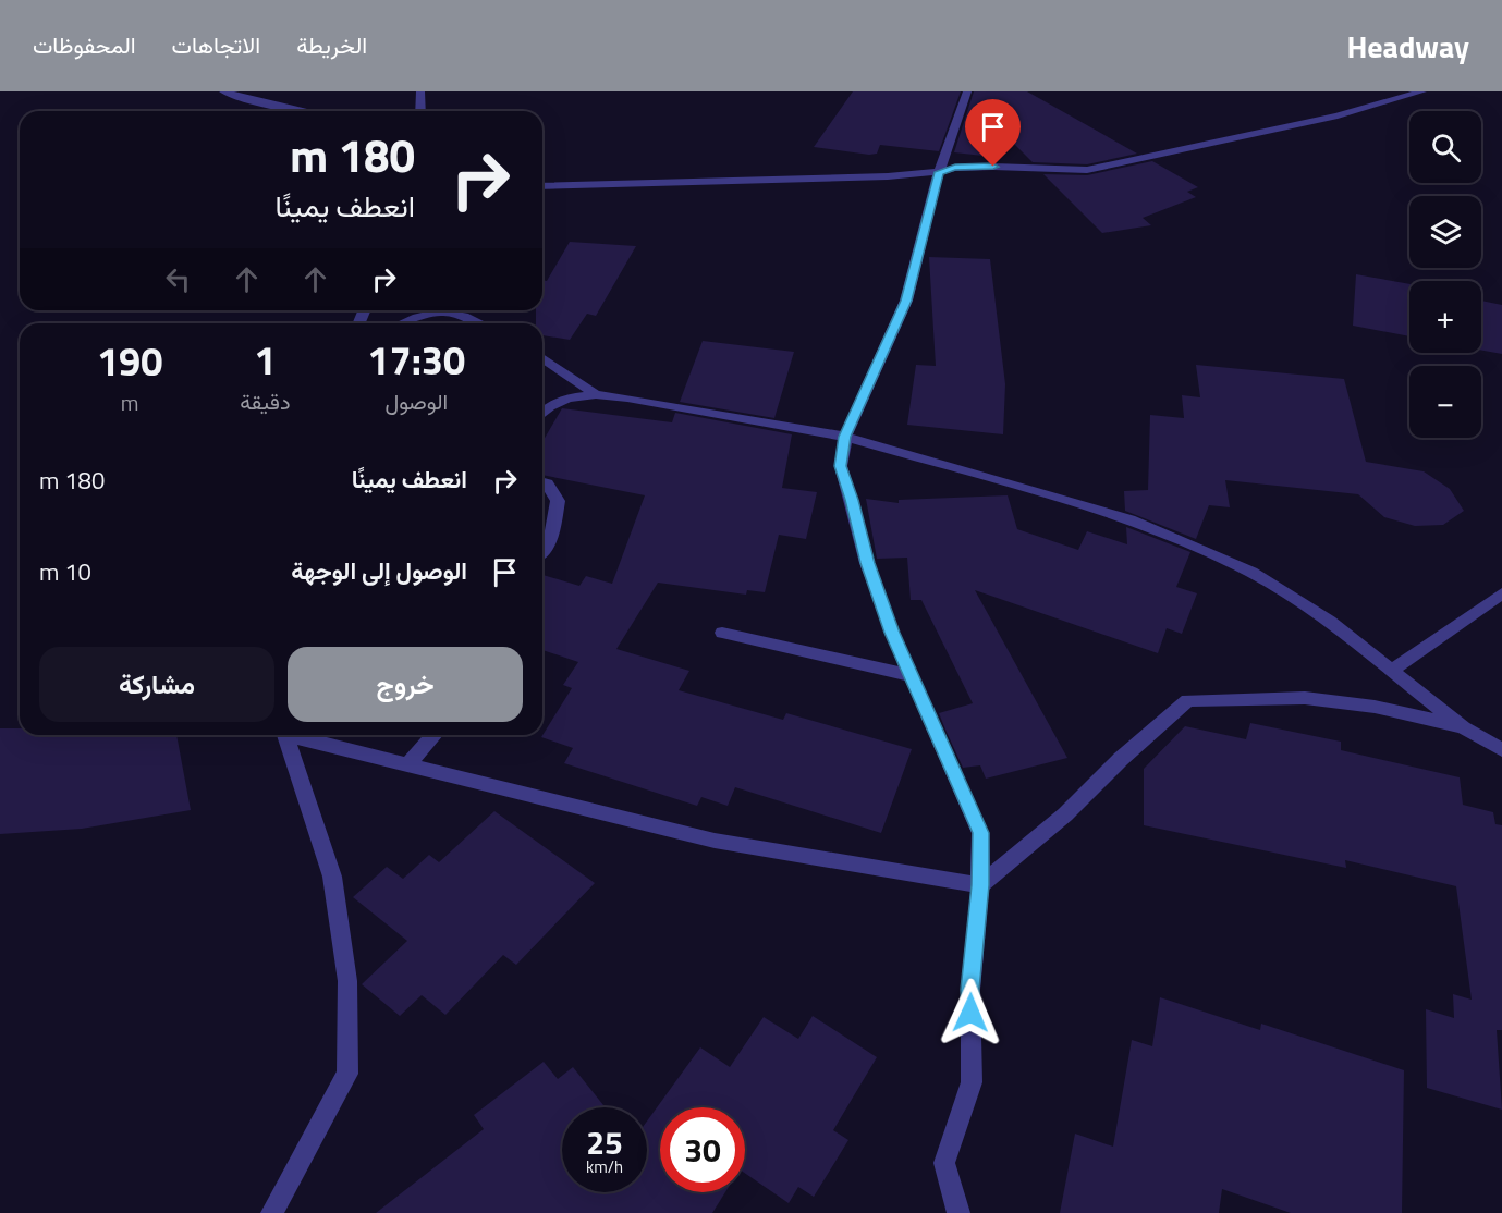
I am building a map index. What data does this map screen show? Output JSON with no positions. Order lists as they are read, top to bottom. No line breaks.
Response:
{"page":{"header":"Headway","nav":["الخريطة","الاتجاهات","المحفوظات"],"map_buttons":["+","−"],"turn":["180 m","انعطف يمينًا"],"eta":["17:30","الوصول","1","دقيقة","190","m"],"list":[{"name":"انعطف يمينًا","value":"180 m"},{"name":"الوصول إلى الوجهة","value":"10 m"}],"buttons":["خروج","مشاركة"],"speed":"25 km/h","limit":"30"}}
